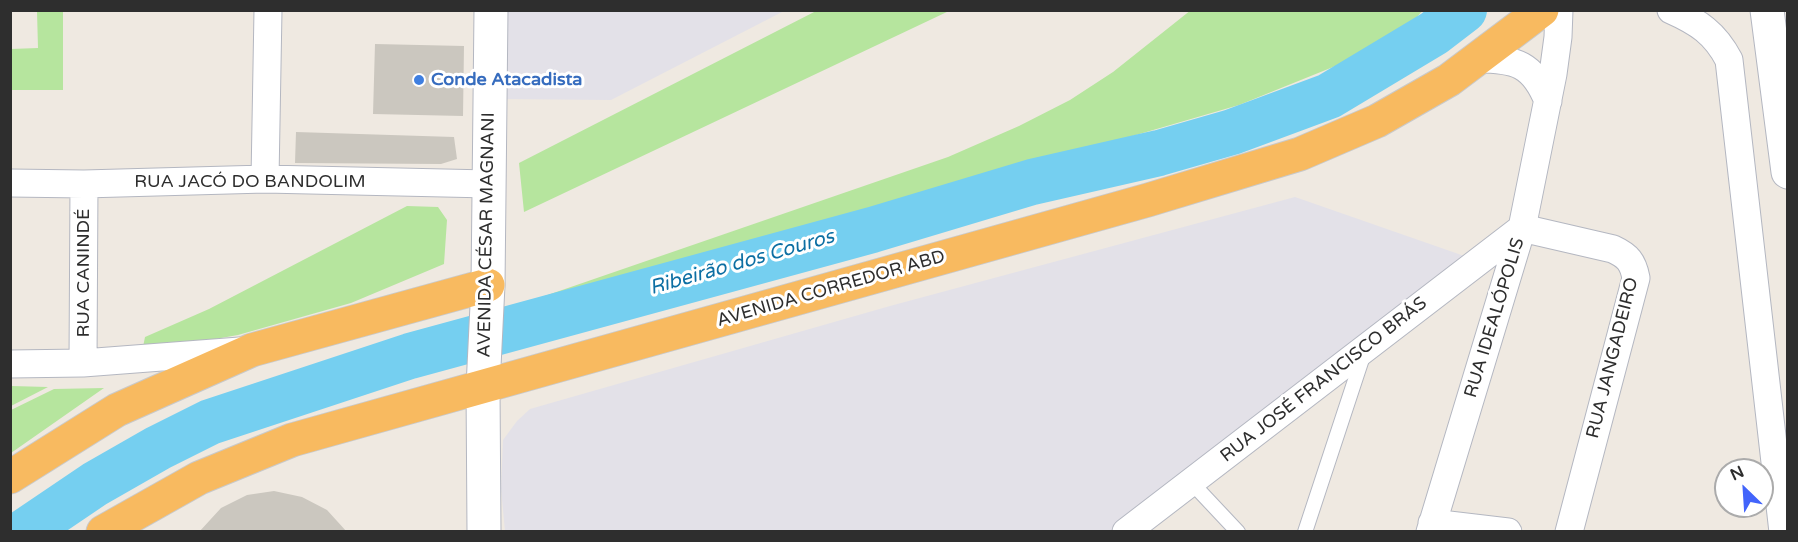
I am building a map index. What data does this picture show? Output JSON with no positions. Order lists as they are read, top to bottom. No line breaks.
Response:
{"streets":{"highway":["AVENIDA CORREDOR ABD"],"street":["RUA JACÓ DO BANDOLIM","AVENIDA CÉSAR MAGNANI","RUA CANINDÉ","RUA IDEALÓPOLIS","RUA JANGADEIRO","RUA JOSÉ FRANCISCO BRÁS"]},"crossings":[["RUA JACÓ DO BANDOLIM","AVENIDA CÉSAR MAGNANI"],["RUA JACÓ DO BANDOLIM","RUA CANINDÉ"],["AVENIDA CÉSAR MAGNANI","AVENIDA CORREDOR ABD"],["RUA IDEALÓPOLIS","RUA JANGADEIRO"],["RUA IDEALÓPOLIS","RUA JOSÉ FRANCISCO BRÁS"],["RUA JANGADEIRO","RUA JOSÉ FRANCISCO BRÁS"]],"water":["Ribeirão dos Couros"],"places":["Conde Atacadista"],"north":"top left"}
